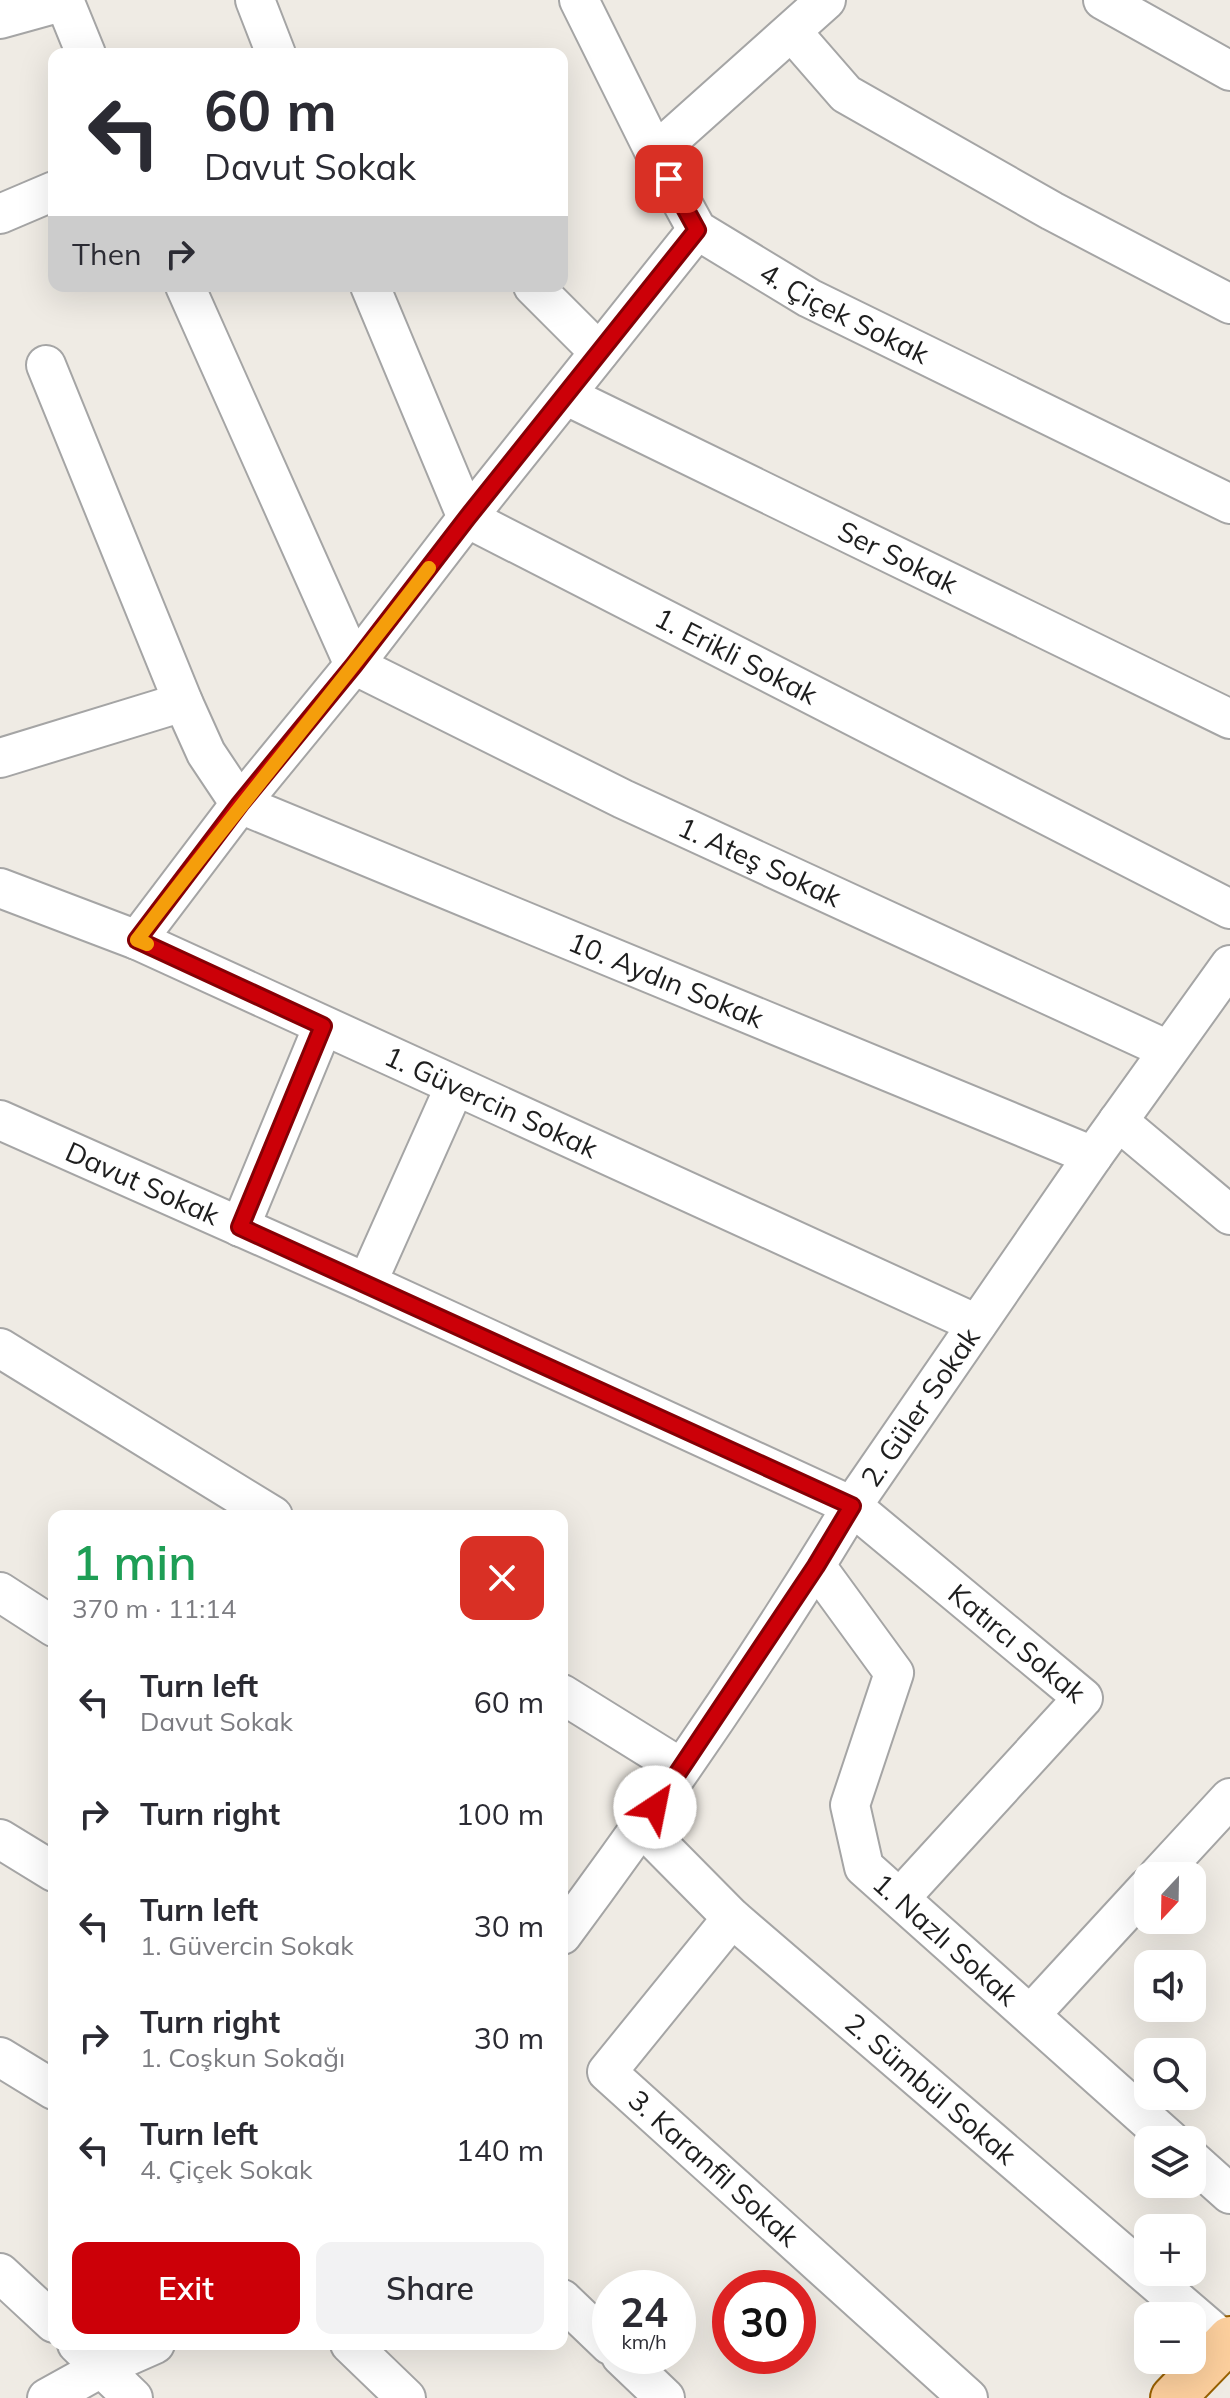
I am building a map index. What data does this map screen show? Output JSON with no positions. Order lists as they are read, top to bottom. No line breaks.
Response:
{"streets":{"street":["4. Çiçek Sokak","Ser Sokak","1. Erikli Sokak","1. Ateş Sokak","10. Aydın Sokak","1. Güvercin Sokak","Davut Sokak","2. Güler Sokak","Katırcı Sokak","1. Nazlı Sokak","2. Sümbül Sokak","3. Karanfil Sokak"]},"crossings":[["1. Ateş Sokak","2. Güler Sokak"],["10. Aydın Sokak","2. Güler Sokak"],["1. Güvercin Sokak","2. Güler Sokak"],["Davut Sokak","2. Güler Sokak"],["Davut Sokak","Katırcı Sokak"],["2. Güler Sokak","Katırcı Sokak"],["2. Güler Sokak","1. Nazlı Sokak"],["2. Güler Sokak","2. Sümbül Sokak"],["Katırcı Sokak","1. Nazlı Sokak"],["2. Sümbül Sokak","3. Karanfil Sokak"]],"north":"bottom","page":{"turn":["60 m","Davut Sokak"],"then":"Then","heading":["1 min","370 m · 11:14"],"list":[{"name":"Turn left","note":"Davut Sokak","value":"60 m"},{"name":"Turn right","value":"100 m"},{"name":"Turn left","note":"1. Güvercin Sokak","value":"30 m"},{"name":"Turn right","note":"1. Coşkun Sokağı","value":"30 m"},{"name":"Turn left","note":"4. Çiçek Sokak","value":"140 m"}],"map_buttons":["+","−"],"buttons":["Exit","Share"],"speed":"24 km/h","limit":"30"}}
